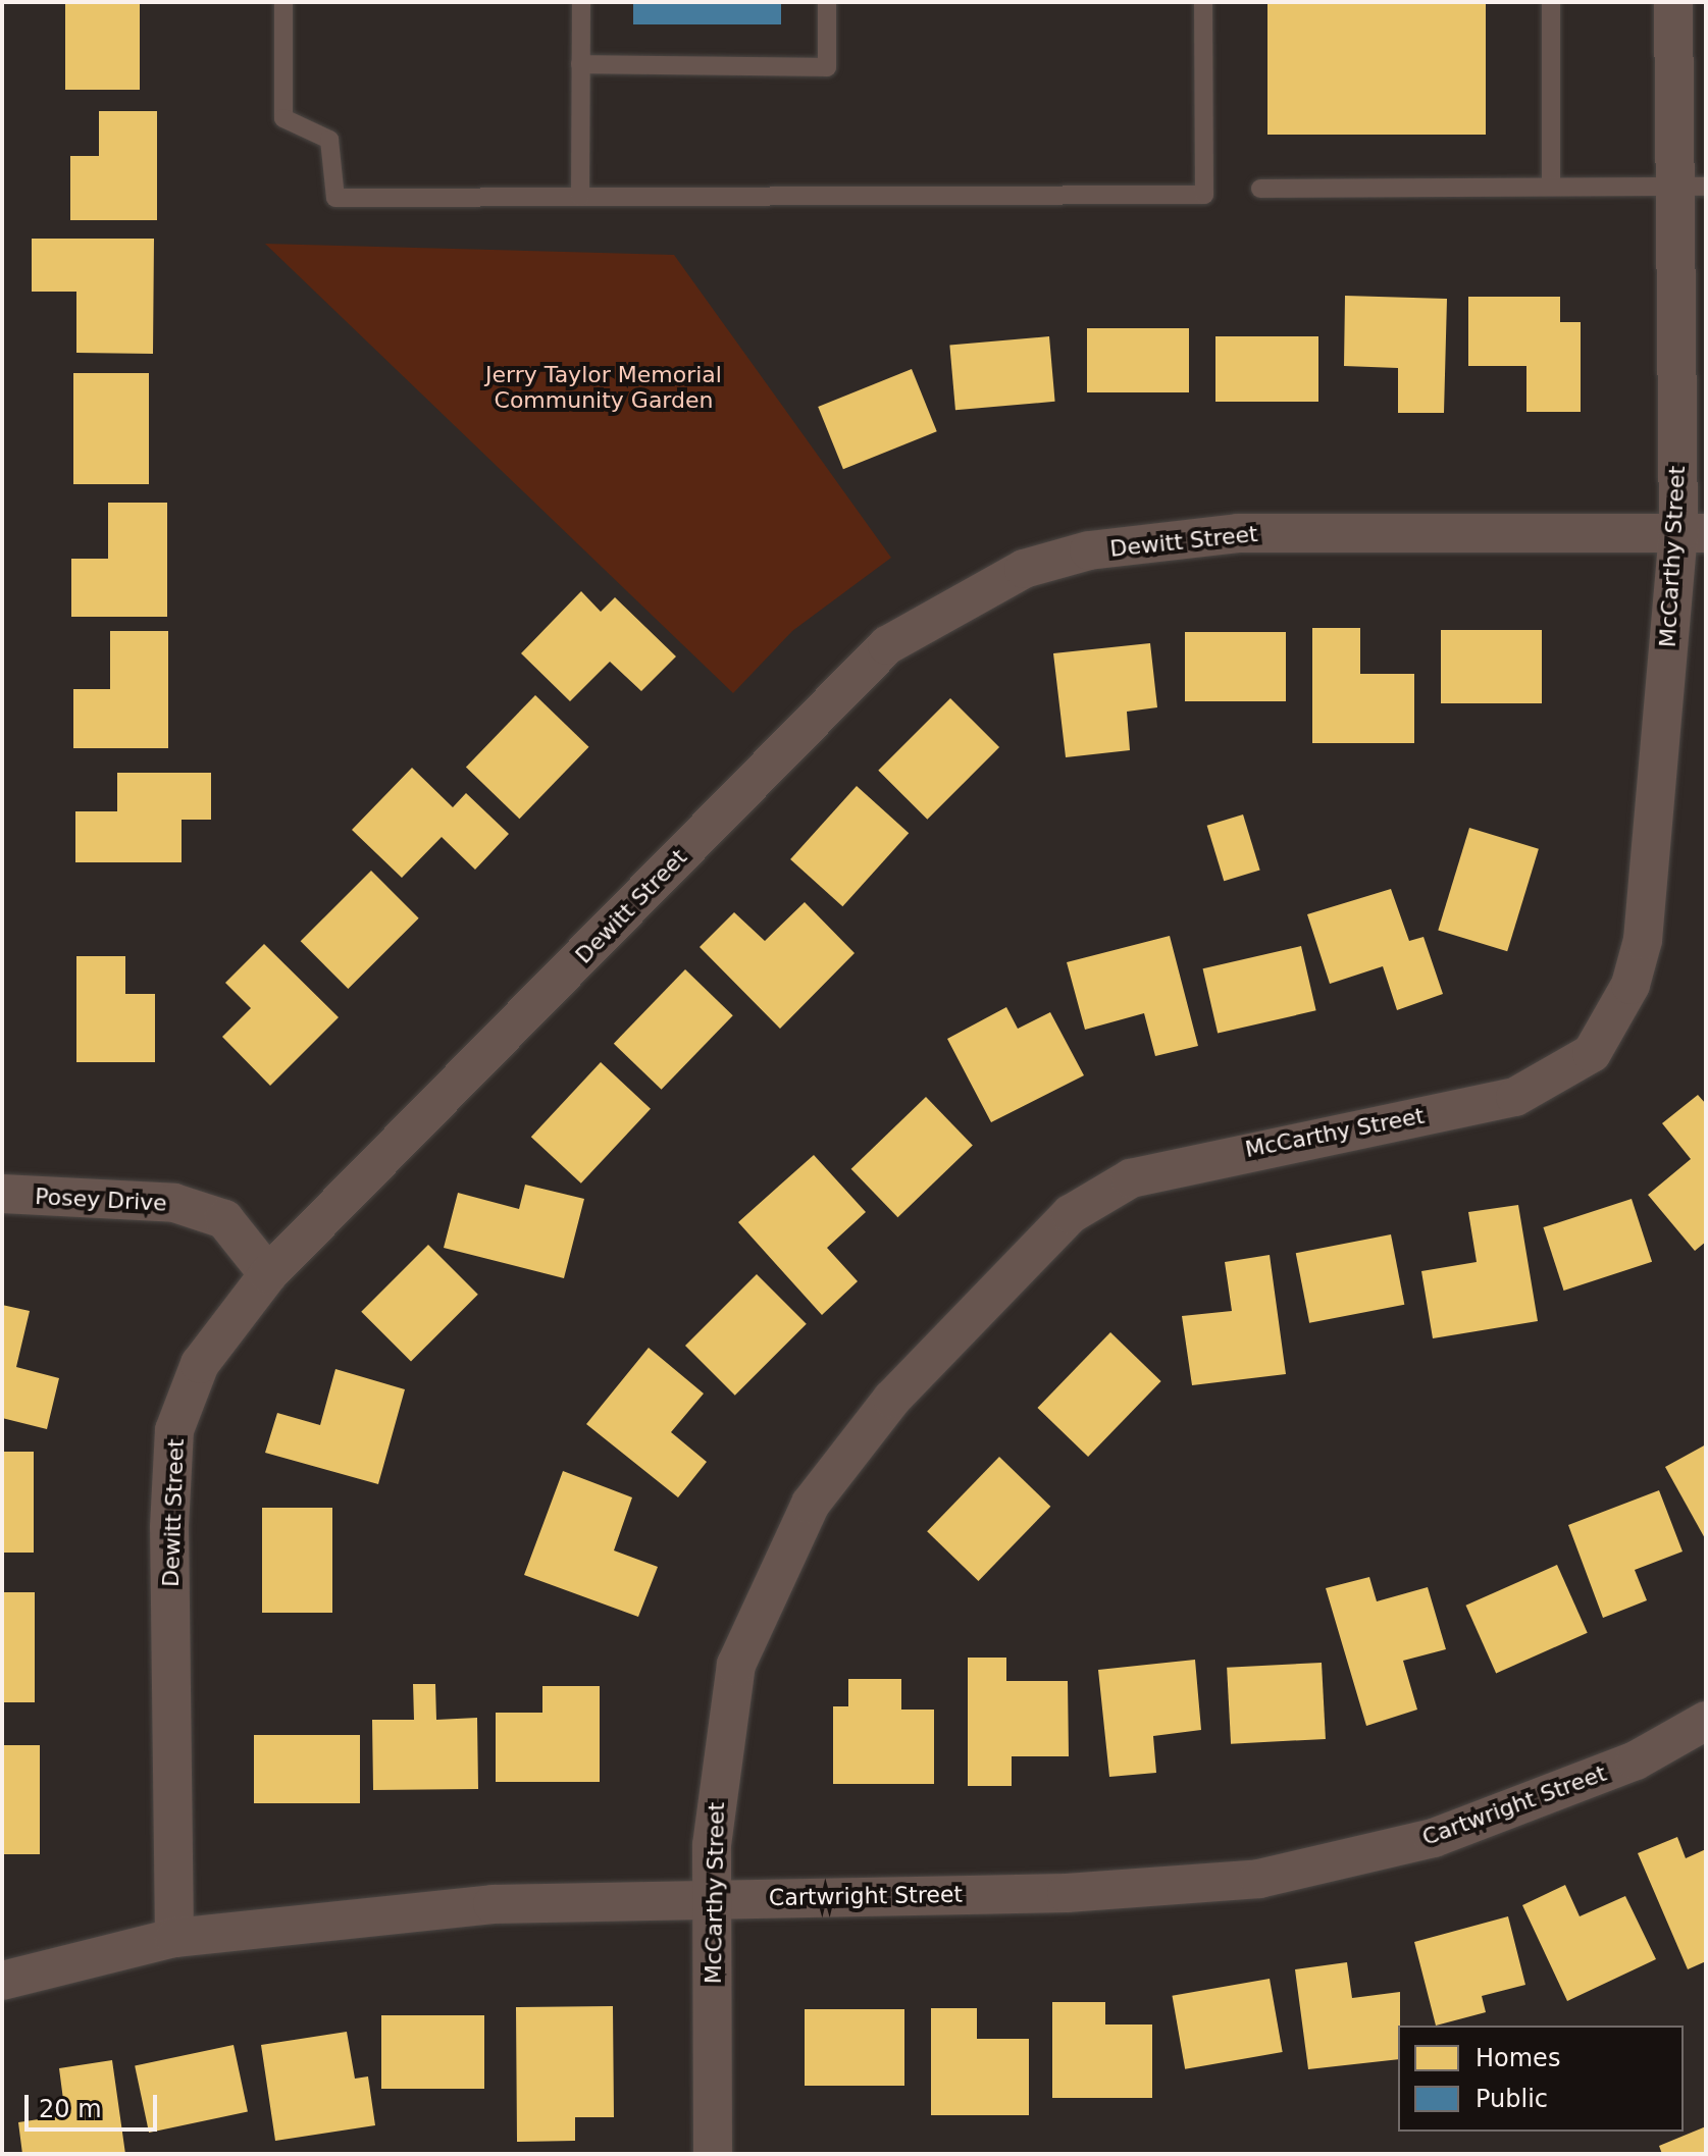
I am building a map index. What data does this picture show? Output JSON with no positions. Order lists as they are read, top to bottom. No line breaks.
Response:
{"streets":{"street":["Dewitt Street","McCarthy Street","Posey Drive","Cartwright Street"]},"crossings":[["Dewitt Street","McCarthy Street"],["Dewitt Street","Posey Drive"],["Dewitt Street","Cartwright Street"],["McCarthy Street","Cartwright Street"]],"parks":["Jerry Taylor Memorial Community Garden"],"legend":["Homes","Public"],"scale_bar":"20 m"}
